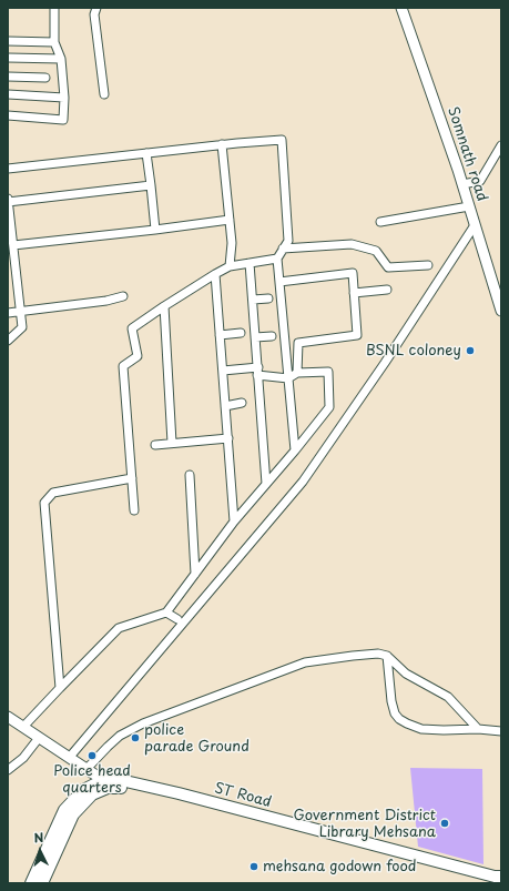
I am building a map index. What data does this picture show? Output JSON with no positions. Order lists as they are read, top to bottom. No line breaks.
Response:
{"streets":{"main road":["ST Road"],"street":["Somnath road"]},"places":["BSNL coloney","police parade Ground","Police head quarters","Government District Library Mehsana","mehsana godown food"],"north":"top"}
